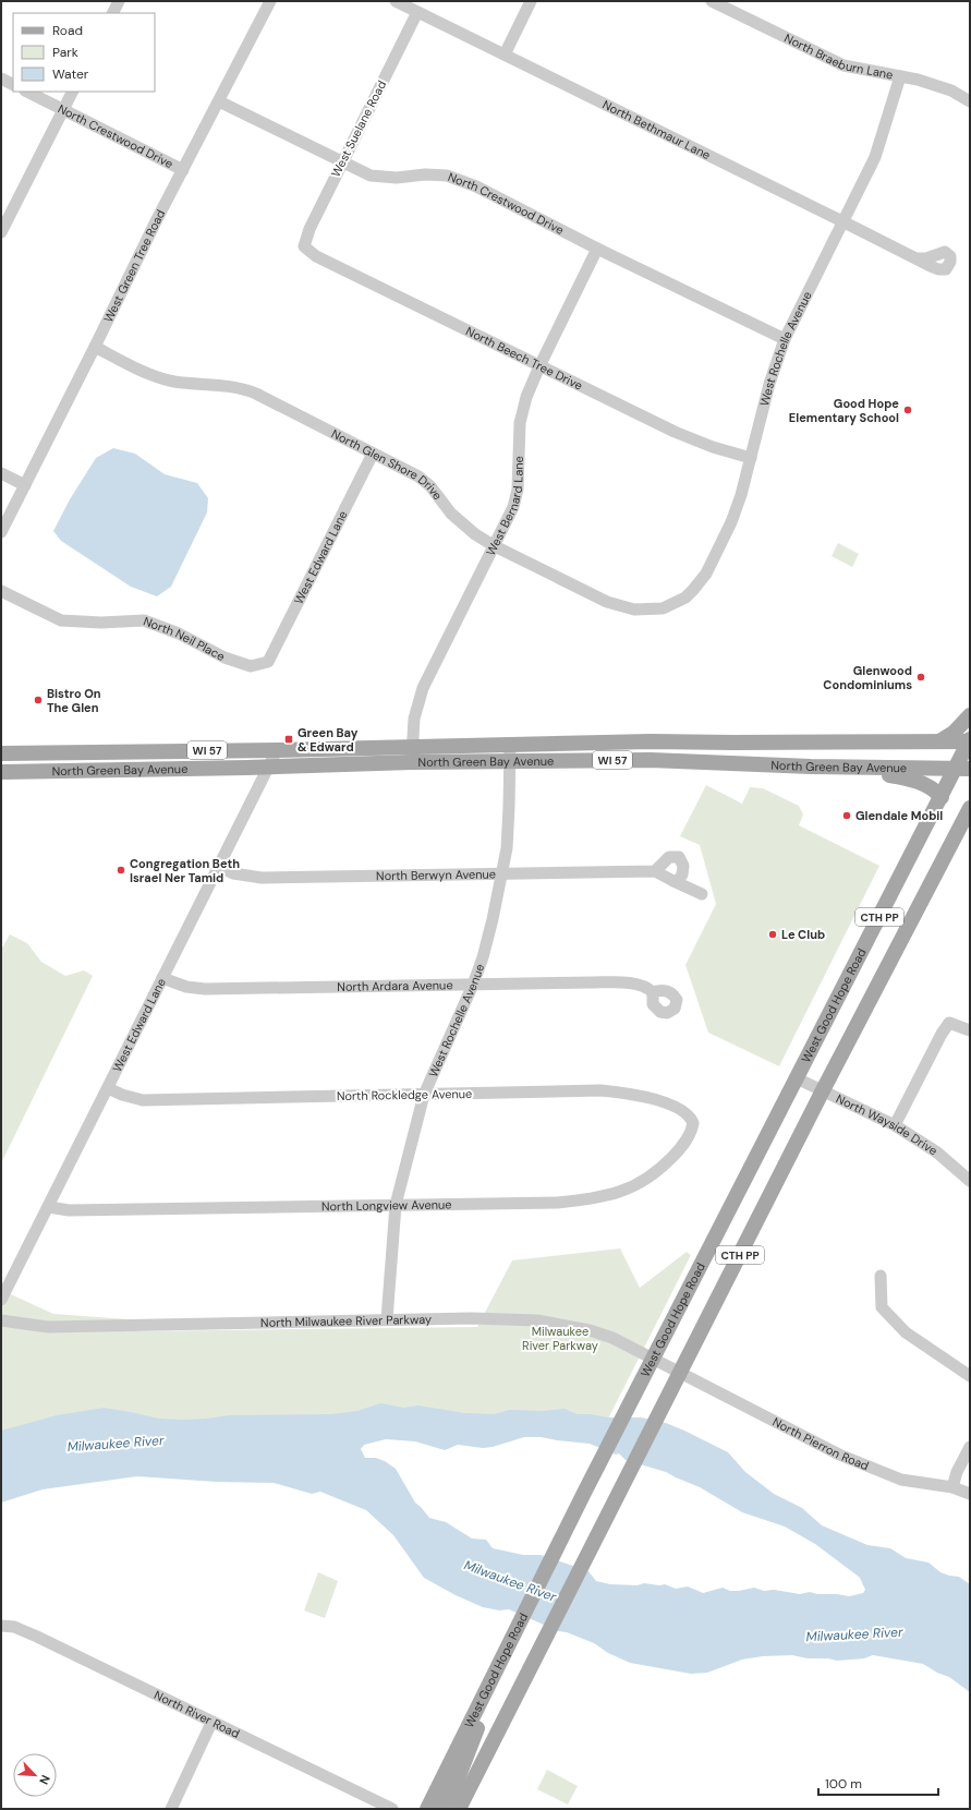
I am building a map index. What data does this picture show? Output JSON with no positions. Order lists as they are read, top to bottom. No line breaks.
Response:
{"streets":{"main road":["WI 57","North Green Bay Avenue","CTH PP","West Good Hope Road"],"street":["North Braeburn Lane","West Suelane Road","North Bethmaur Lane","North Crestwood Drive","West Green Tree Road","West Rochelle Avenue","North Beech Tree Drive","North Glen Shore Drive","West Bernard Lane","West Edward Lane","North Neil Place","North Berwyn Avenue","North Ardara Avenue","North Rockledge Avenue","North Wayside Drive","North Longview Avenue","North Milwaukee River Parkway","North Pierron Road","North River Road"]},"crossings":[["North Braeburn Lane","West Rochelle Avenue"],["West Suelane Road","North Bethmaur Lane"],["West Suelane Road","North Crestwood Drive"],["West Suelane Road","North Beech Tree Drive"],["North Bethmaur Lane","West Rochelle Avenue"],["North Crestwood Drive","West Green Tree Road"],["North Crestwood Drive","West Rochelle Avenue"],["North Crestwood Drive","West Bernard Lane"],["West Green Tree Road","North Glen Shore Drive"],["West Rochelle Avenue","North Beech Tree Drive"],["West Rochelle Avenue","North Glen Shore Drive"],["West Rochelle Avenue","North Green Bay Avenue"],["West Rochelle Avenue","North Berwyn Avenue"],["West Rochelle Avenue","North Ardara Avenue"],["West Rochelle Avenue","North Rockledge Avenue"],["West Rochelle Avenue","North Longview Avenue"],["West Rochelle Avenue","North Milwaukee River Parkway"],["North Beech Tree Drive","West Bernard Lane"],["North Glen Shore Drive","West Bernard Lane"],["North Glen Shore Drive","West Edward Lane"],["West Bernard Lane","North Green Bay Avenue"],["West Edward Lane","North Neil Place"],["West Edward Lane","North Green Bay Avenue"],["West Edward Lane","North Berwyn Avenue"],["West Edward Lane","North Ardara Avenue"],["West Edward Lane","North Rockledge Avenue"],["West Edward Lane","North Longview Avenue"],["North Green Bay Avenue","West Good Hope Road"],["CTH PP","North Wayside Drive"],["CTH PP","North Milwaukee River Parkway"],["CTH PP","North Pierron Road"],["West Good Hope Road","North Wayside Drive"],["West Good Hope Road","North Milwaukee River Parkway"],["North Rockledge Avenue","North Longview Avenue"],["North Milwaukee River Parkway","North Pierron Road"]],"water":["Milwaukee River"],"parks":["Milwaukee River Parkway"],"places":{"other":["Good Hope Elementary School","Glenwood Condominiums","Bistro On The Glen","Glendale Mobil","Congregation Beth Israel Ner Tamid","Le Club"],"transit":["Green Bay & Edward"]},"legend":["Road","Park","Water"],"scale_bar":"100 m","north":"bottom right"}
